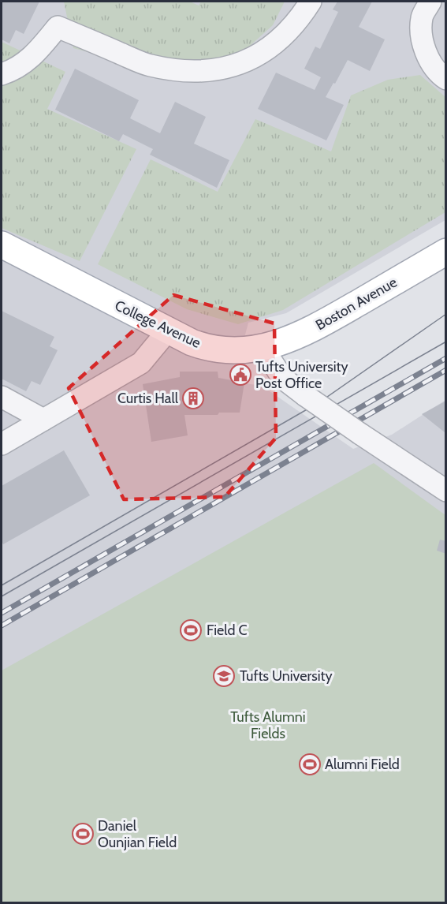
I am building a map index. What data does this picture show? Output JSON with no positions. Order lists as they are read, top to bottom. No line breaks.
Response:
{"streets":{"main road":["Boston Avenue","College Avenue"]},"crossings":[["Boston Avenue","College Avenue"]],"parks":["Tufts Alumni Fields"],"places":{"public building":["Tufts University Post Office"],"building":["Curtis Hall"],"sports":["Field C","Alumni Field","Daniel Ounjian Field"],"school or university":["Tufts University"]}}
